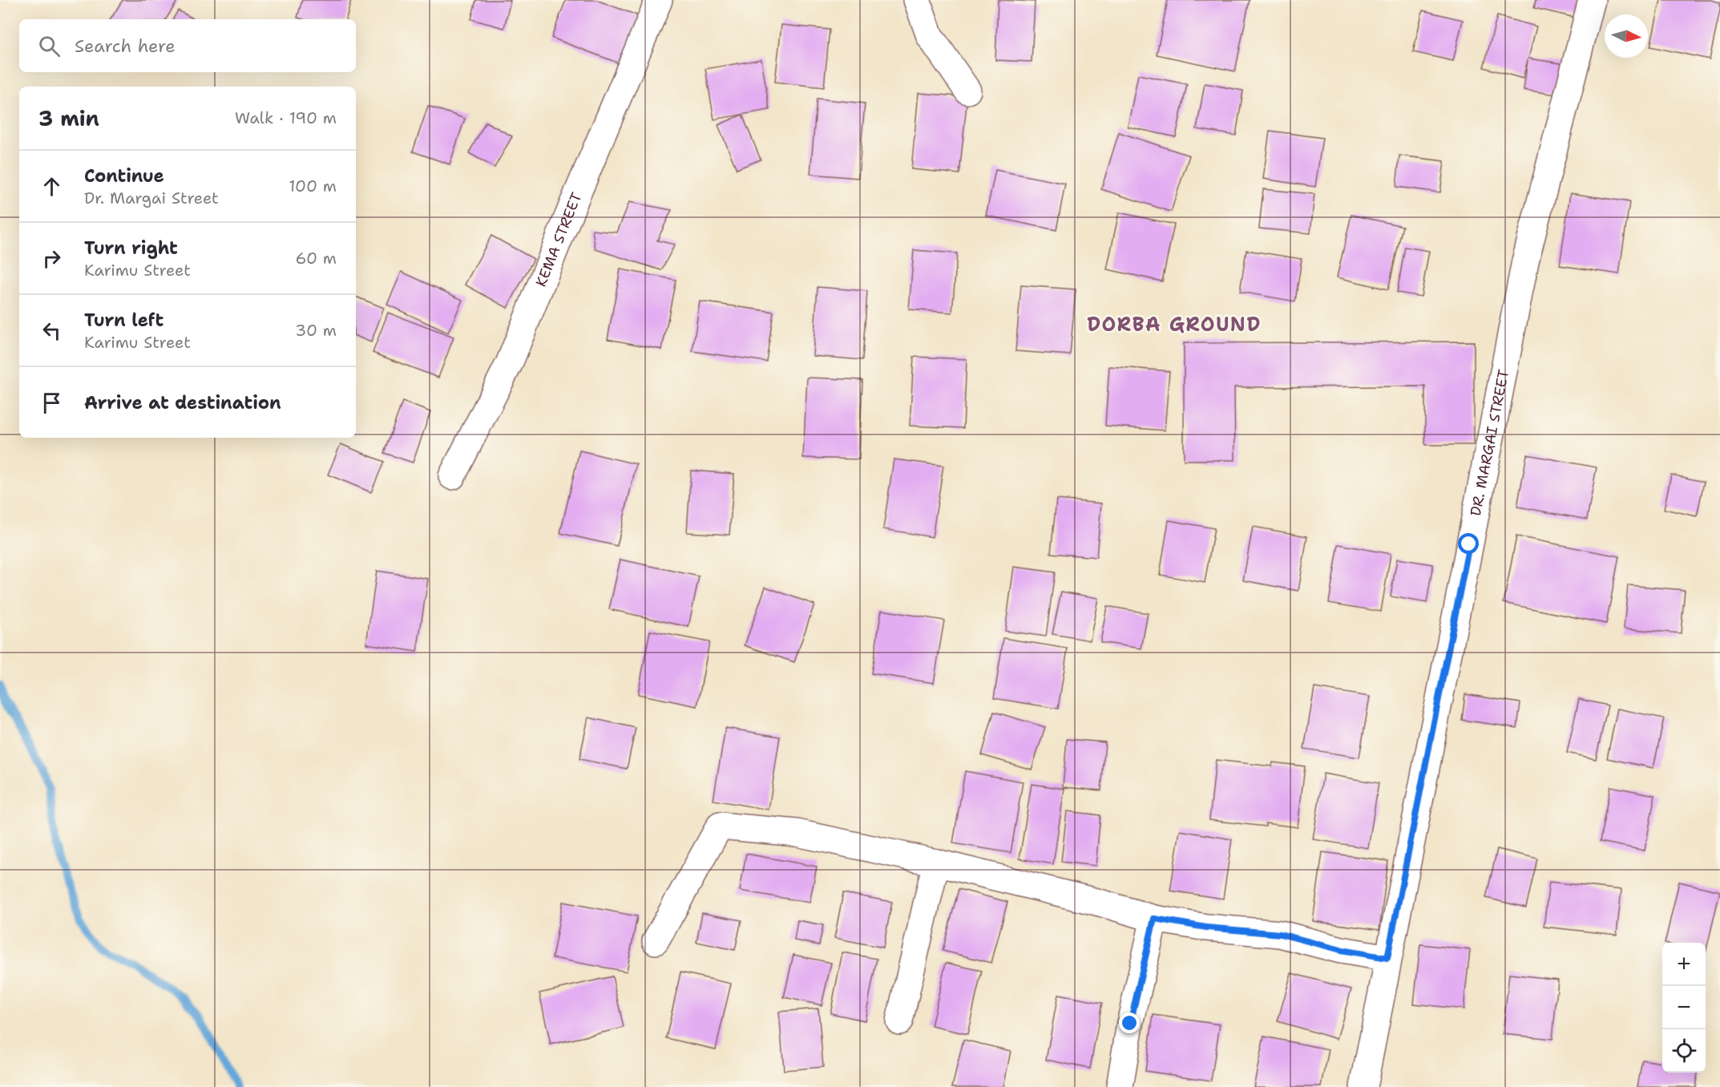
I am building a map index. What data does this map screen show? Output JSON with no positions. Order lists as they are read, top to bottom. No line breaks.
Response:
{"streets":{"street":["KEMA STREET","DR. MARGAI STREET"]},"districts":["DORBA GROUND"],"north":"right","page":{"search":"Search here","heading":["3 min","Walk · 190 m"],"list":[["Continue","Dr. Margai Street","100 m"],["Turn right","Karimu Street","60 m"],["Turn left","Karimu Street","30 m"],"Arrive at destination"],"map_buttons":["+","−"]}}
